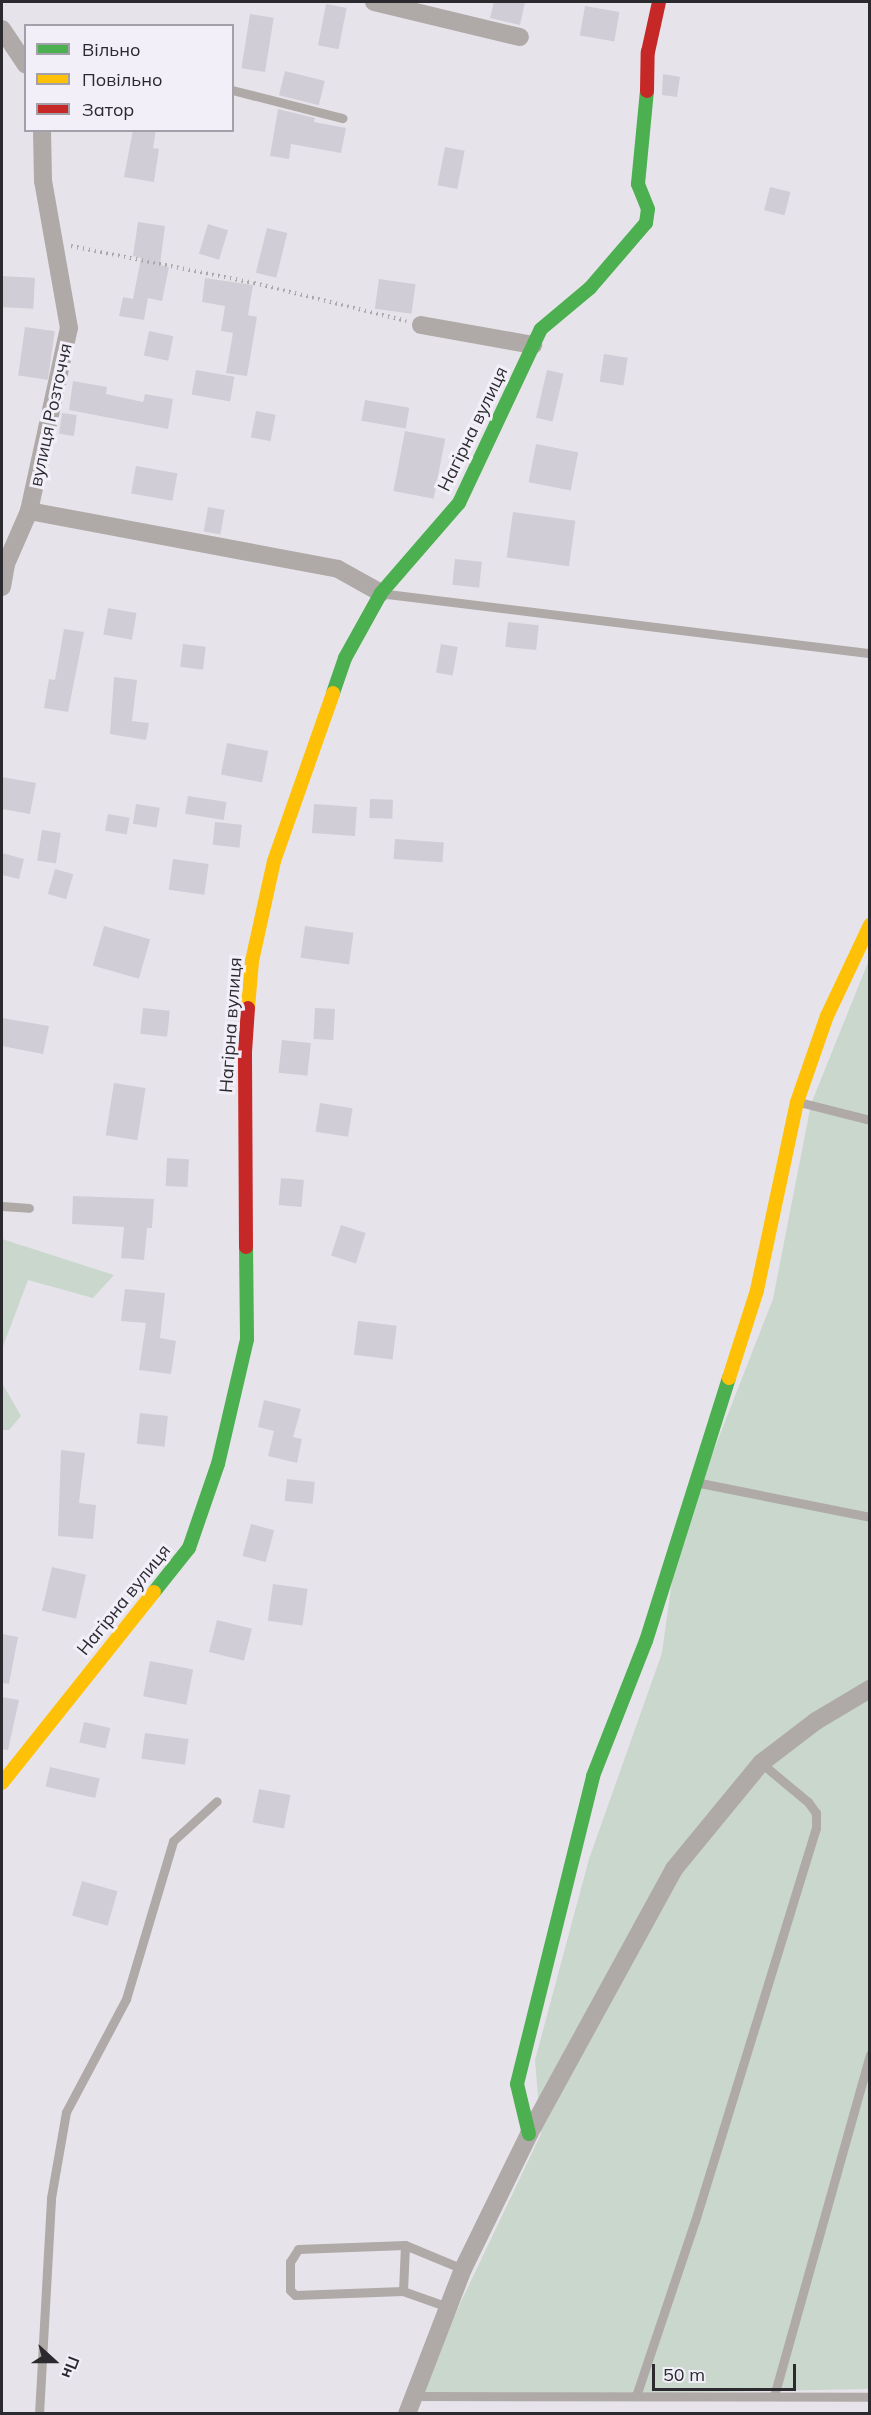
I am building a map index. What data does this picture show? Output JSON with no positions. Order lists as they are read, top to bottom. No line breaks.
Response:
{"streets":{"street":["вулиця Розточчя","Нагірна вулиця"]},"legend":["Вільно","Повільно","Затор"],"scale_bar":"50 m","north":"right"}
